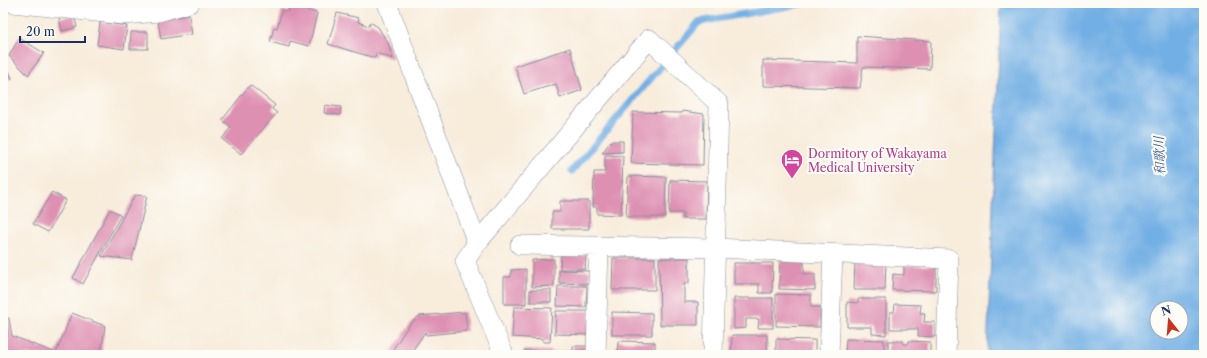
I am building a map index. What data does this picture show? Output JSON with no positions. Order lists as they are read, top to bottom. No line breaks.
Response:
{"water":["和歌川"],"places":{"hotel":["Dormitory of Wakayama Medical University"]},"scale_bar":"20 m","north":"top"}
